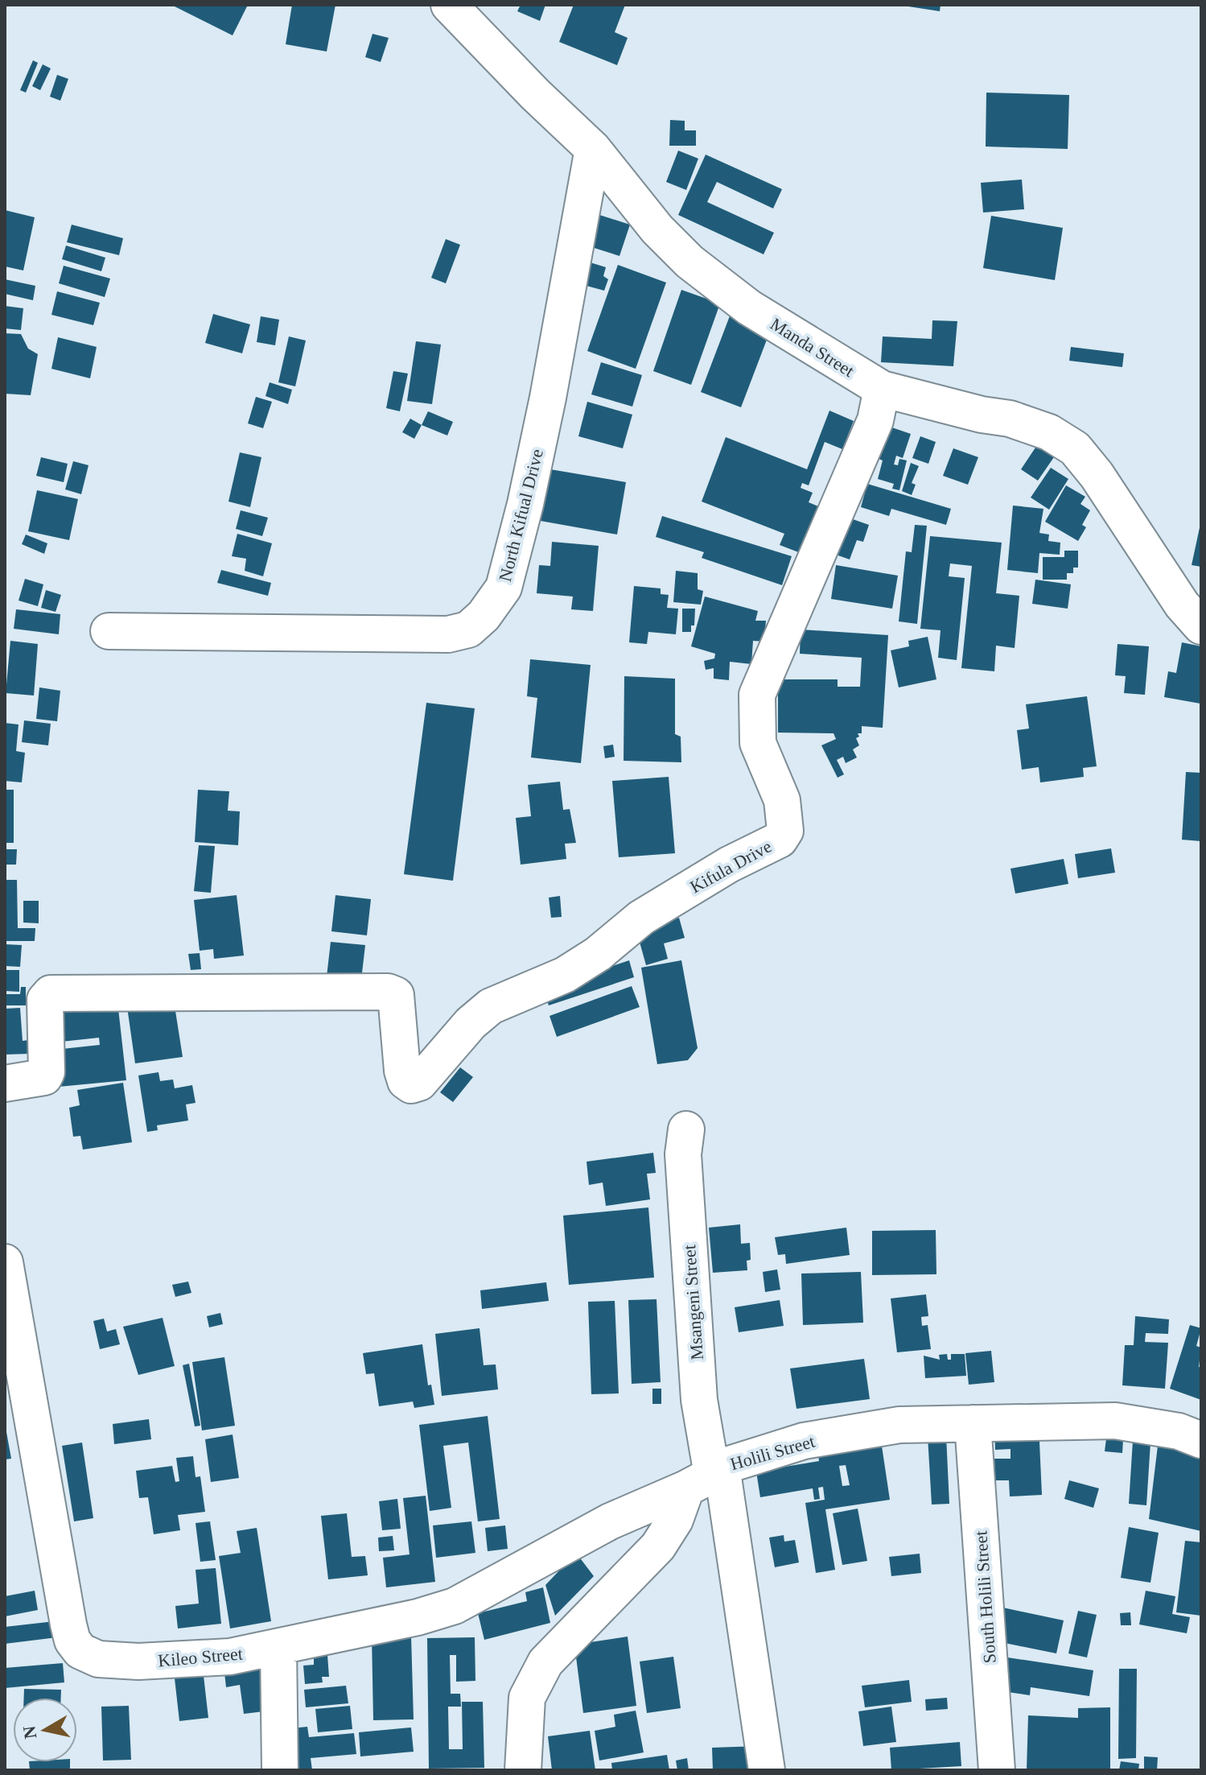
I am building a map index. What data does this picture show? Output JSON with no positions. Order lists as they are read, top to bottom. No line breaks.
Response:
{"streets":{"street":["Manda Street","North Kifual Drive","Kifula Drive","Msangeni Street","Holili Street","South Holili Street","Kileo Street"]},"crossings":[["Manda Street","North Kifual Drive"],["Manda Street","Kifula Drive"],["Msangeni Street","Holili Street"],["Msangeni Street","Kileo Street"],["Holili Street","South Holili Street"],["Holili Street","Kileo Street"]],"north":"left"}
